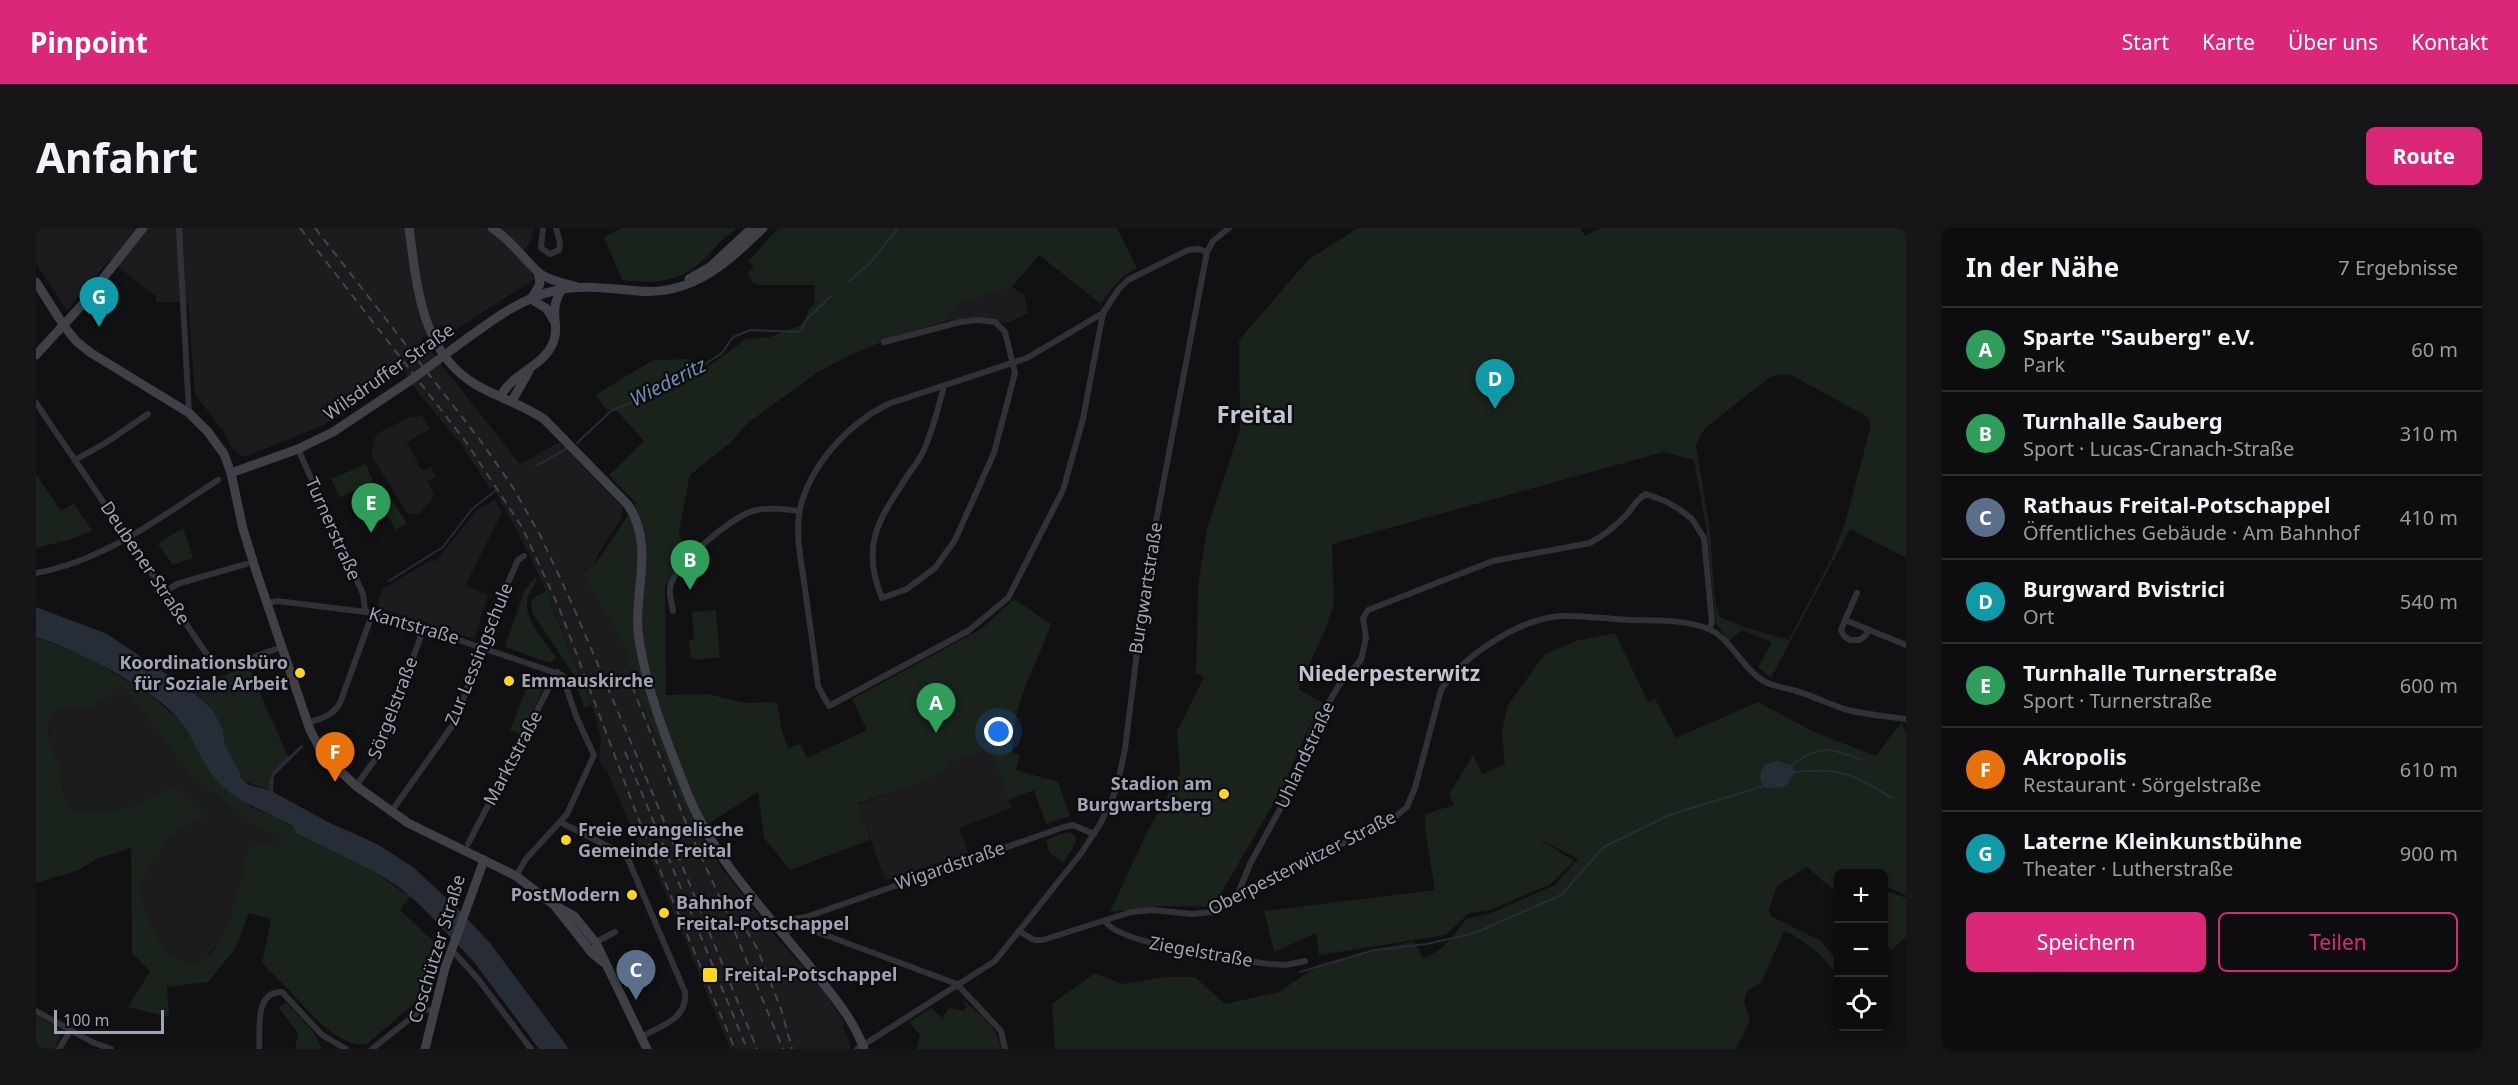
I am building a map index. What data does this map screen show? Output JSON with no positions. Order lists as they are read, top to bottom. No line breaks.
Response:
{"streets":{"main road":["Wilsdruffer Straße","Coschützer Straße"],"street":["Turnerstraße","Deubener Straße","Burgwartstraße","Kantstraße","Zur Lessingschule","Sörgelstraße","Uhlandstraße","Marktstraße","Oberpesterwitzer Straße","Wigardstraße","Ziegelstraße"]},"crossings":[["Wilsdruffer Straße","Turnerstraße"],["Turnerstraße","Kantstraße"],["Burgwartstraße","Oberpesterwitzer Straße"],["Burgwartstraße","Wigardstraße"],["Kantstraße","Zur Lessingschule"],["Kantstraße","Sörgelstraße"],["Kantstraße","Marktstraße"],["Uhlandstraße","Oberpesterwitzer Straße"],["Oberpesterwitzer Straße","Ziegelstraße"]],"districts":["Freital","Niederpesterwitz"],"water":["Wiederitz"],"places":{"other":["Koordinationsbüro für Soziale Arbeit","Emmauskirche","Stadion am Burgwartsberg","Freie evangelische Gemeinde Freital","PostModern","Bahnhof Freital-Potschappel"],"transit":["Freital-Potschappel"]},"scale_bar":"100 m","page":{"header":"Pinpoint","nav":["Start","Karte","Über uns","Kontakt"],"buttons":["Route",["Speichern","Teilen"]],"title":"Anfahrt","heading":["In der Nähe","7 Ergebnisse"],"pins":["G","D","E","B","A","F","C"],"list":[{"mark":"A","name":"Sparte \"Sauberg\" e.V.","note":"Park","value":"60 m"},{"mark":"B","name":"Turnhalle Sauberg","note":"Sport · Lucas-Cranach-Straße","value":"310 m"},{"mark":"C","name":"Rathaus Freital-Potschappel","note":"Öffentliches Gebäude · Am Bahnhof","value":"410 m"},{"mark":"D","name":"Burgward Bvistrici","note":"Ort","value":"540 m"},{"mark":"E","name":"Turnhalle Turnerstraße","note":"Sport · Turnerstraße","value":"600 m"},{"mark":"F","name":"Akropolis","note":"Restaurant · Sörgelstraße","value":"610 m"},{"mark":"G","name":"Laterne Kleinkunstbühne","note":"Theater · Lutherstraße","value":"900 m"}],"map_buttons":["+","−"],"scale":"100 m"}}
